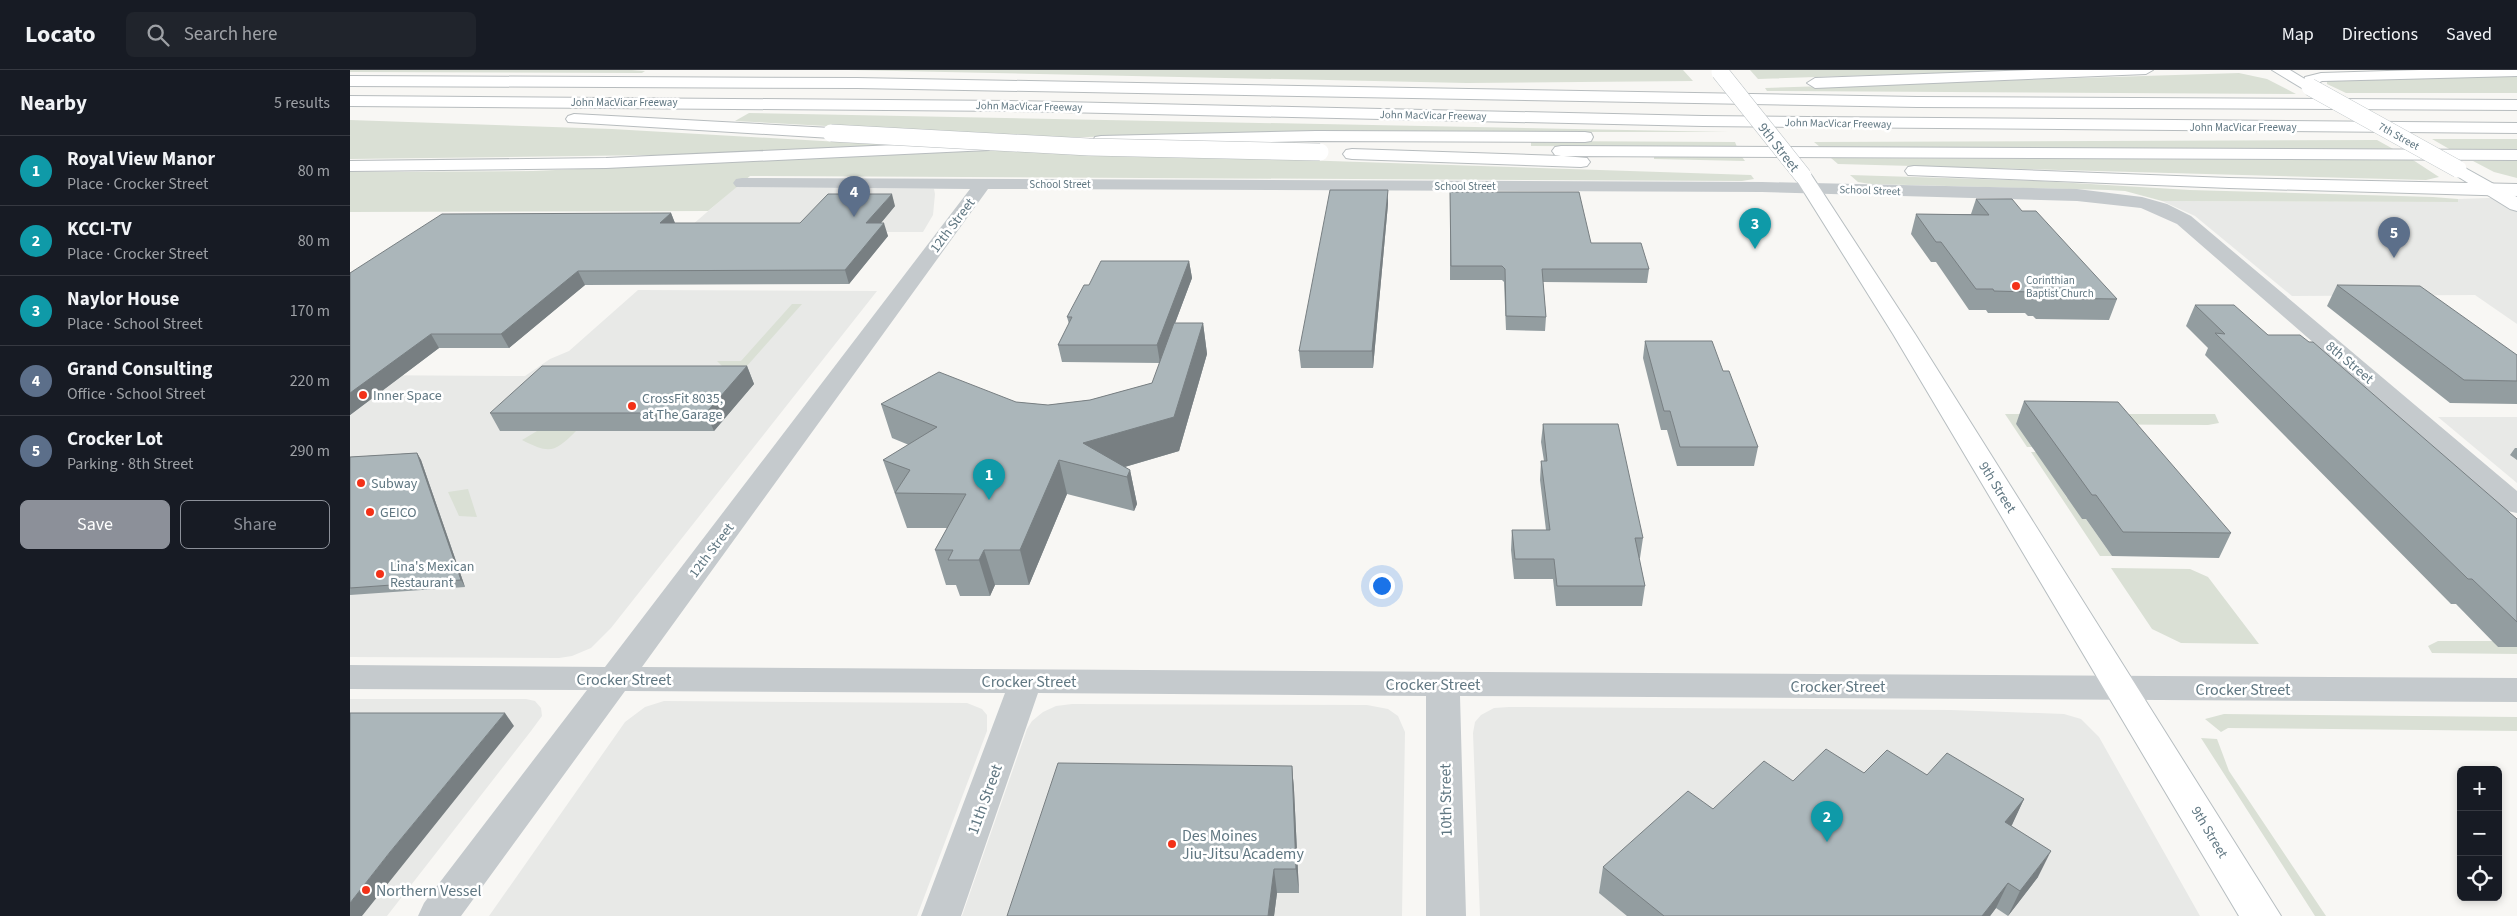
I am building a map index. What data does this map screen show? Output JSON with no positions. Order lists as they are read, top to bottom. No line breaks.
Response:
{"streets":{"main road":["John MacVicar Freeway","7th Street","9th Street"],"street":["School Street","12th Street","8th Street","Crocker Street","11th Street","10th Street"]},"crossings":[["9th Street","School Street"],["9th Street","Crocker Street"],["School Street","12th Street"],["School Street","8th Street"],["12th Street","Crocker Street"],["Crocker Street","11th Street"],["Crocker Street","10th Street"]],"places":["Corinthian Baptist Church","Inner Space","CrossFit 8035, at The Garage","Subway","GEICO","Lina's Mexican Restaurant","Des Moines Jiu-Jitsu Academy","Northern Vessel"],"page":{"header":"Locato","search":"Search here","nav":["Map","Directions","Saved"],"heading":["Nearby","5 results"],"list":[{"mark":"1","name":"Royal View Manor","note":"Place · Crocker Street","value":"80 m"},{"mark":"2","name":"KCCI-TV","note":"Place · Crocker Street","value":"80 m"},{"mark":"3","name":"Naylor House","note":"Place · School Street","value":"170 m"},{"mark":"4","name":"Grand Consulting","note":"Office · School Street","value":"220 m"},{"mark":"5","name":"Crocker Lot","note":"Parking · 8th Street","value":"290 m"}],"pins":["4","3","5","1","2"],"buttons":["Save","Share"],"map_buttons":["+","−"]}}
